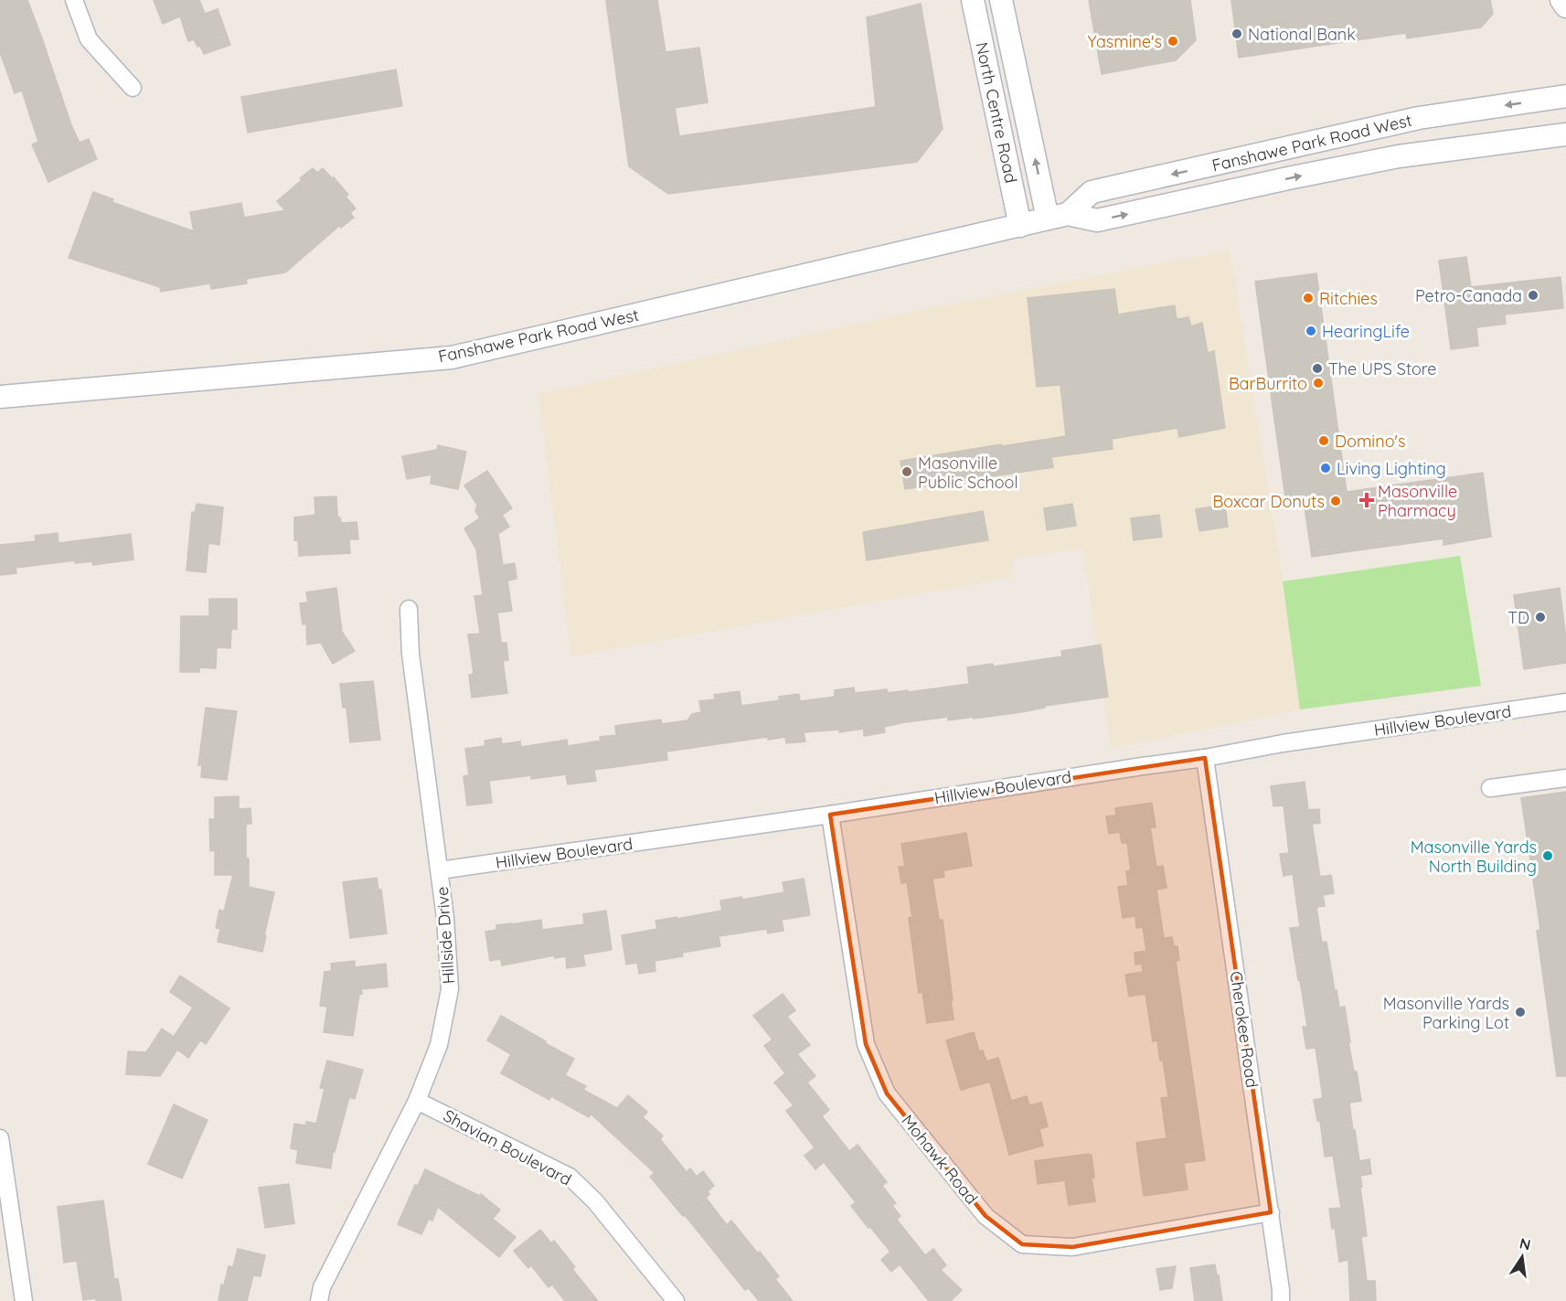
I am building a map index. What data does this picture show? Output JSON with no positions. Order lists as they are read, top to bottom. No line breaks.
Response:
{"streets":{"main road":["North Centre Road","Fanshawe Park Road West"],"street":["Hillview Boulevard","Hillside Drive","Cherokee Road","Shavian Boulevard","Mohawk Road"]},"crossings":[["North Centre Road","Fanshawe Park Road West"],["Hillview Boulevard","Hillside Drive"],["Hillview Boulevard","Cherokee Road"],["Hillview Boulevard","Mohawk Road"],["Hillside Drive","Shavian Boulevard"],["Cherokee Road","Mohawk Road"]],"places":{"other":["National Bank","Yasmine's","Petro-Canada","Ritchies","HearingLife","The UPS Store","BarBurrito","Domino's","Living Lighting","Masonville Public School","Boxcar Donuts","TD","Masonville Yards North Building","Masonville Yards Parking Lot"],"health":["Masonville Pharmacy"]},"north":"top"}
